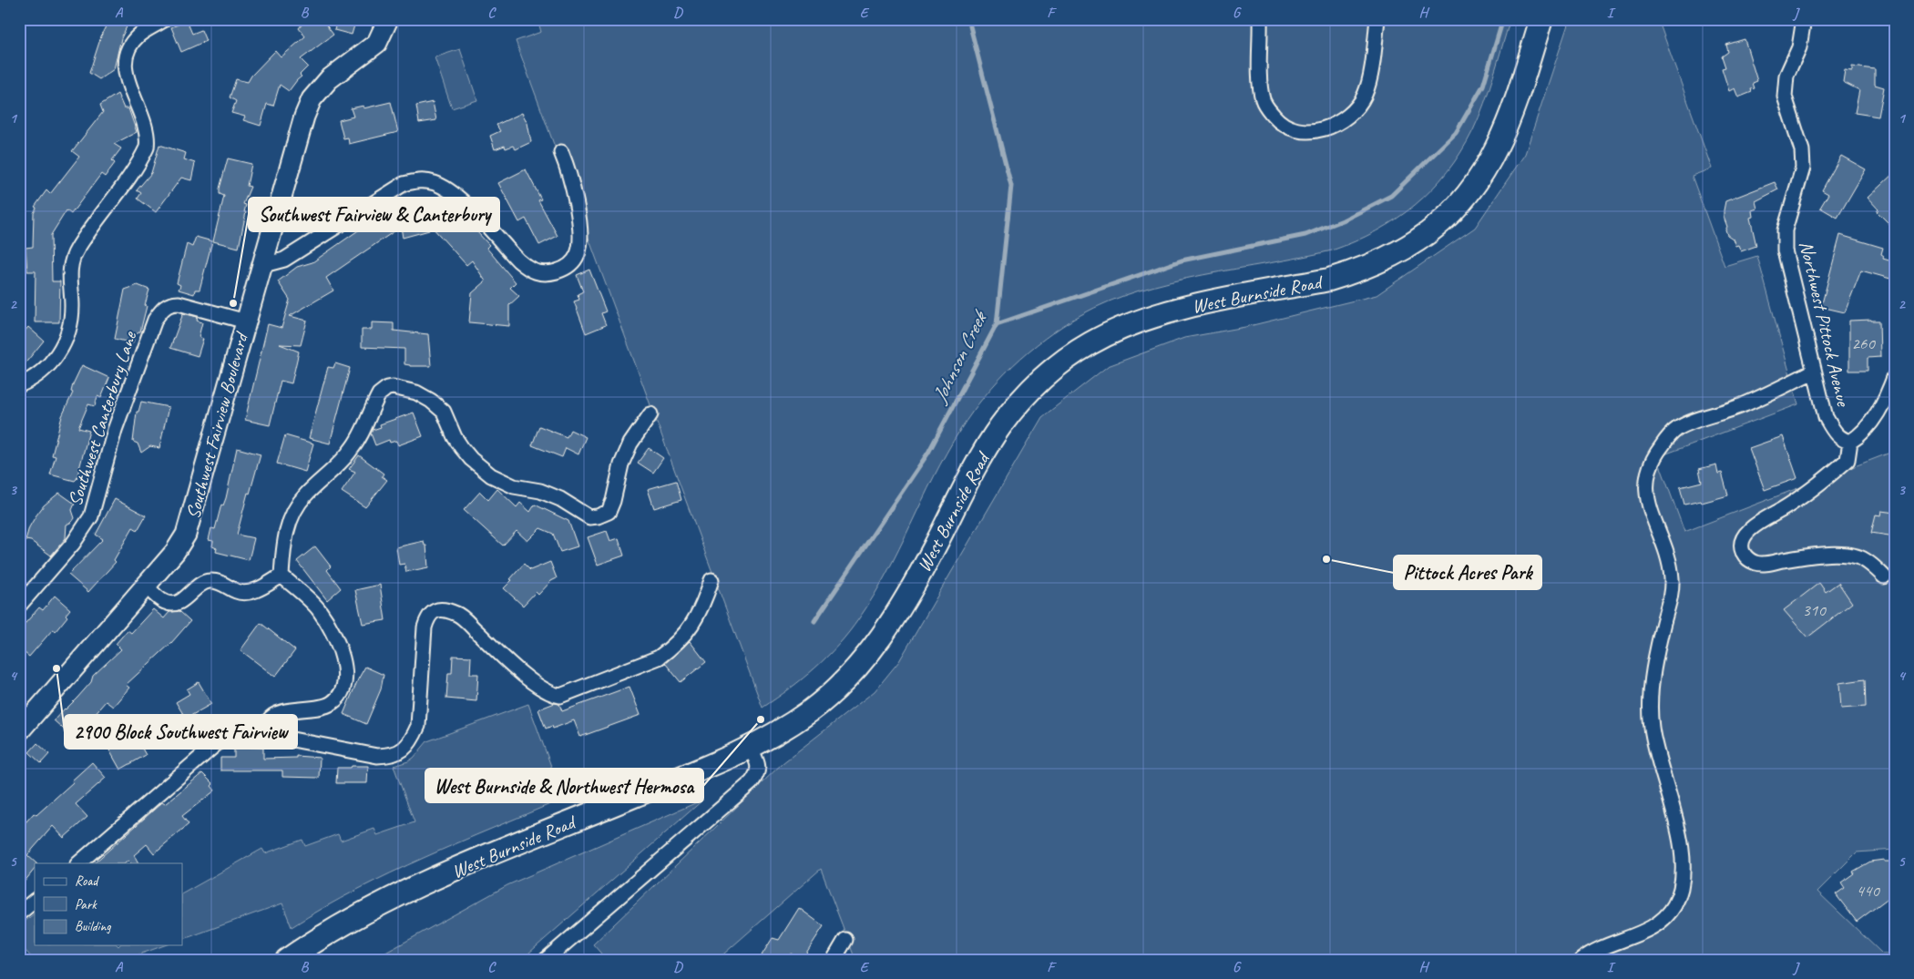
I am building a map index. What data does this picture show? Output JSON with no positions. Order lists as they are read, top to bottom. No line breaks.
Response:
{"streets":{"main road":["West Burnside Road"],"street":["Northwest Pittock Avenue","Southwest Canterbury Lane","Southwest Fairview Boulevard"]},"crossings":[["Southwest Canterbury Lane","Southwest Fairview Boulevard"]],"water":["Johnson Creek"],"places":["Southwest Fairview & Canterbury","Pittock Acres Park","2900 Block Southwest Fairview","West Burnside & Northwest Hermosa"],"house_numbers":["260","310","440"],"legend":["Road","Park","Building"],"grid":{"columns":["A","B","C","D","E","F","G","H","I","J"],"rows":["1","2","3","4","5"]}}
